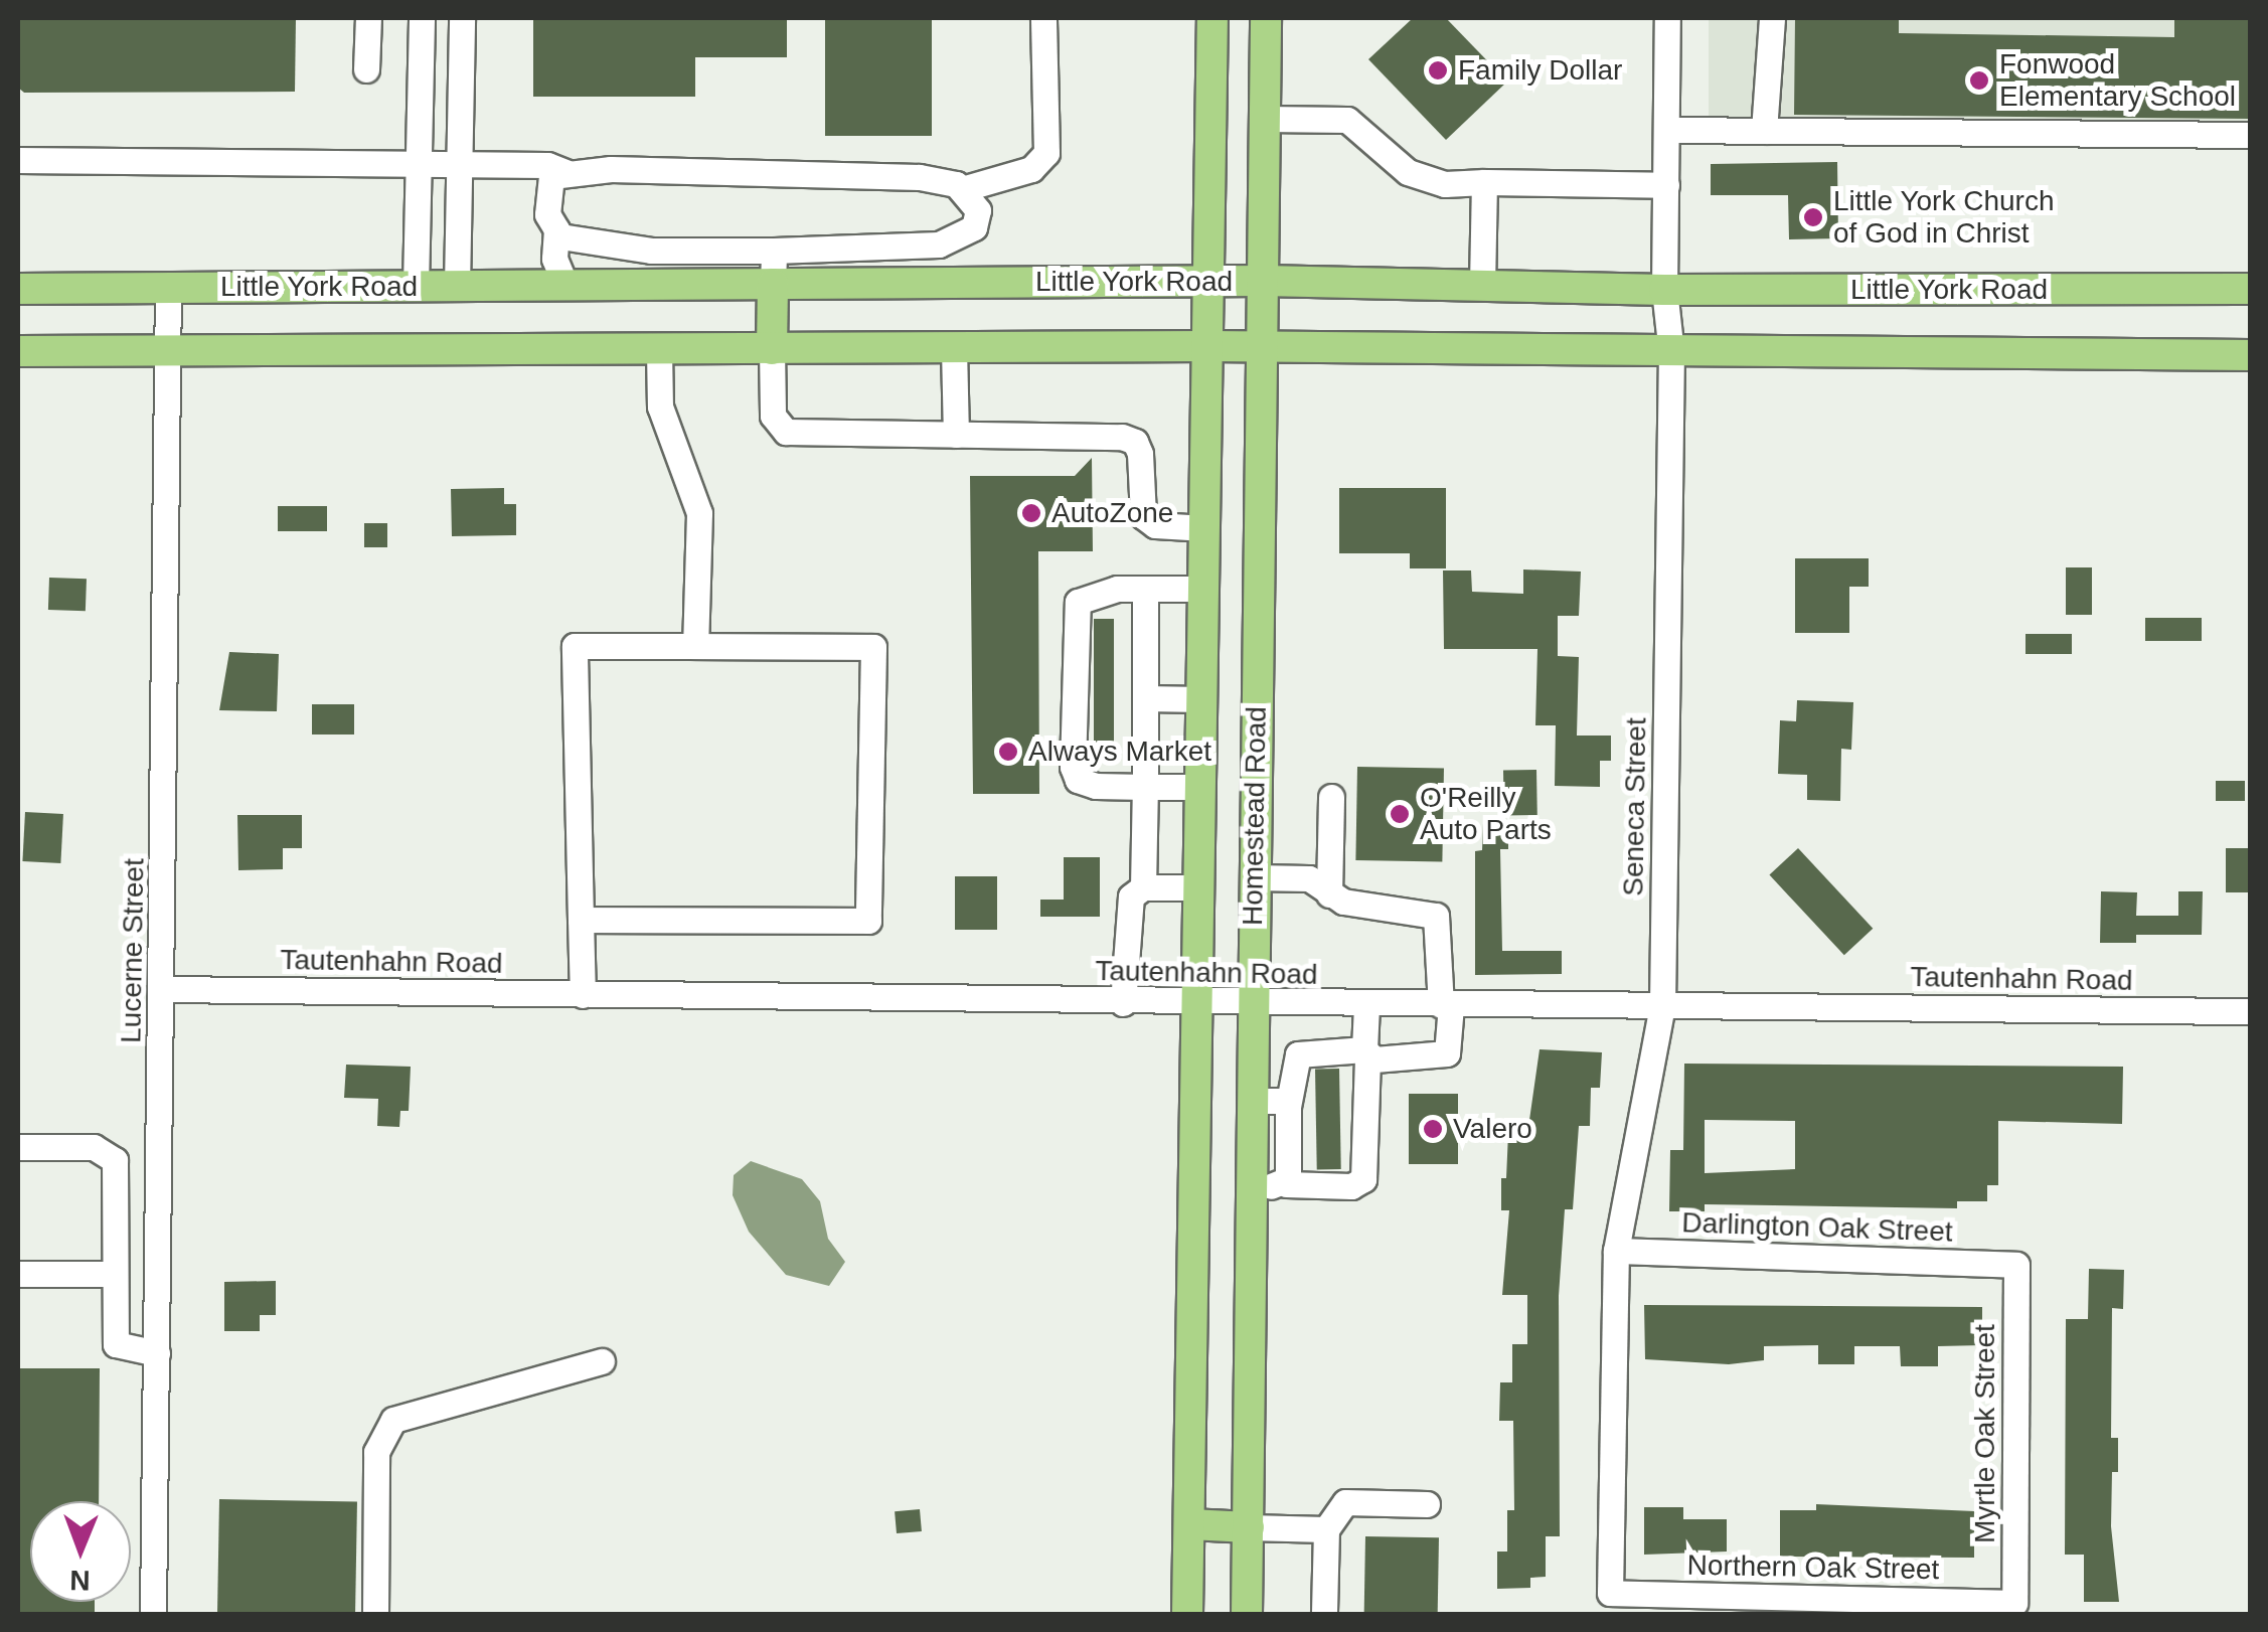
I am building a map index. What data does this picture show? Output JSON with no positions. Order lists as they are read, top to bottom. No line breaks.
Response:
{"streets":{"main road":["Little York Road","Homestead Road"],"street":["Seneca Street","Lucerne Street","Tautenhahn Road","Darlington Oak Street","Myrtle Oak Street","Northern Oak Street"]},"crossings":[["Little York Road","Seneca Street"],["Little York Road","Homestead Road"],["Little York Road","Lucerne Street"],["Seneca Street","Tautenhahn Road"],["Seneca Street","Darlington Oak Street"],["Seneca Street","Northern Oak Street"],["Homestead Road","Tautenhahn Road"],["Lucerne Street","Tautenhahn Road"],["Darlington Oak Street","Myrtle Oak Street"],["Myrtle Oak Street","Northern Oak Street"]],"places":["Family Dollar","Fonwood Elementary School","Little York Church of God in Christ","AutoZone","Always Market","O'Reilly Auto Parts","Valero"],"north":"bottom"}
